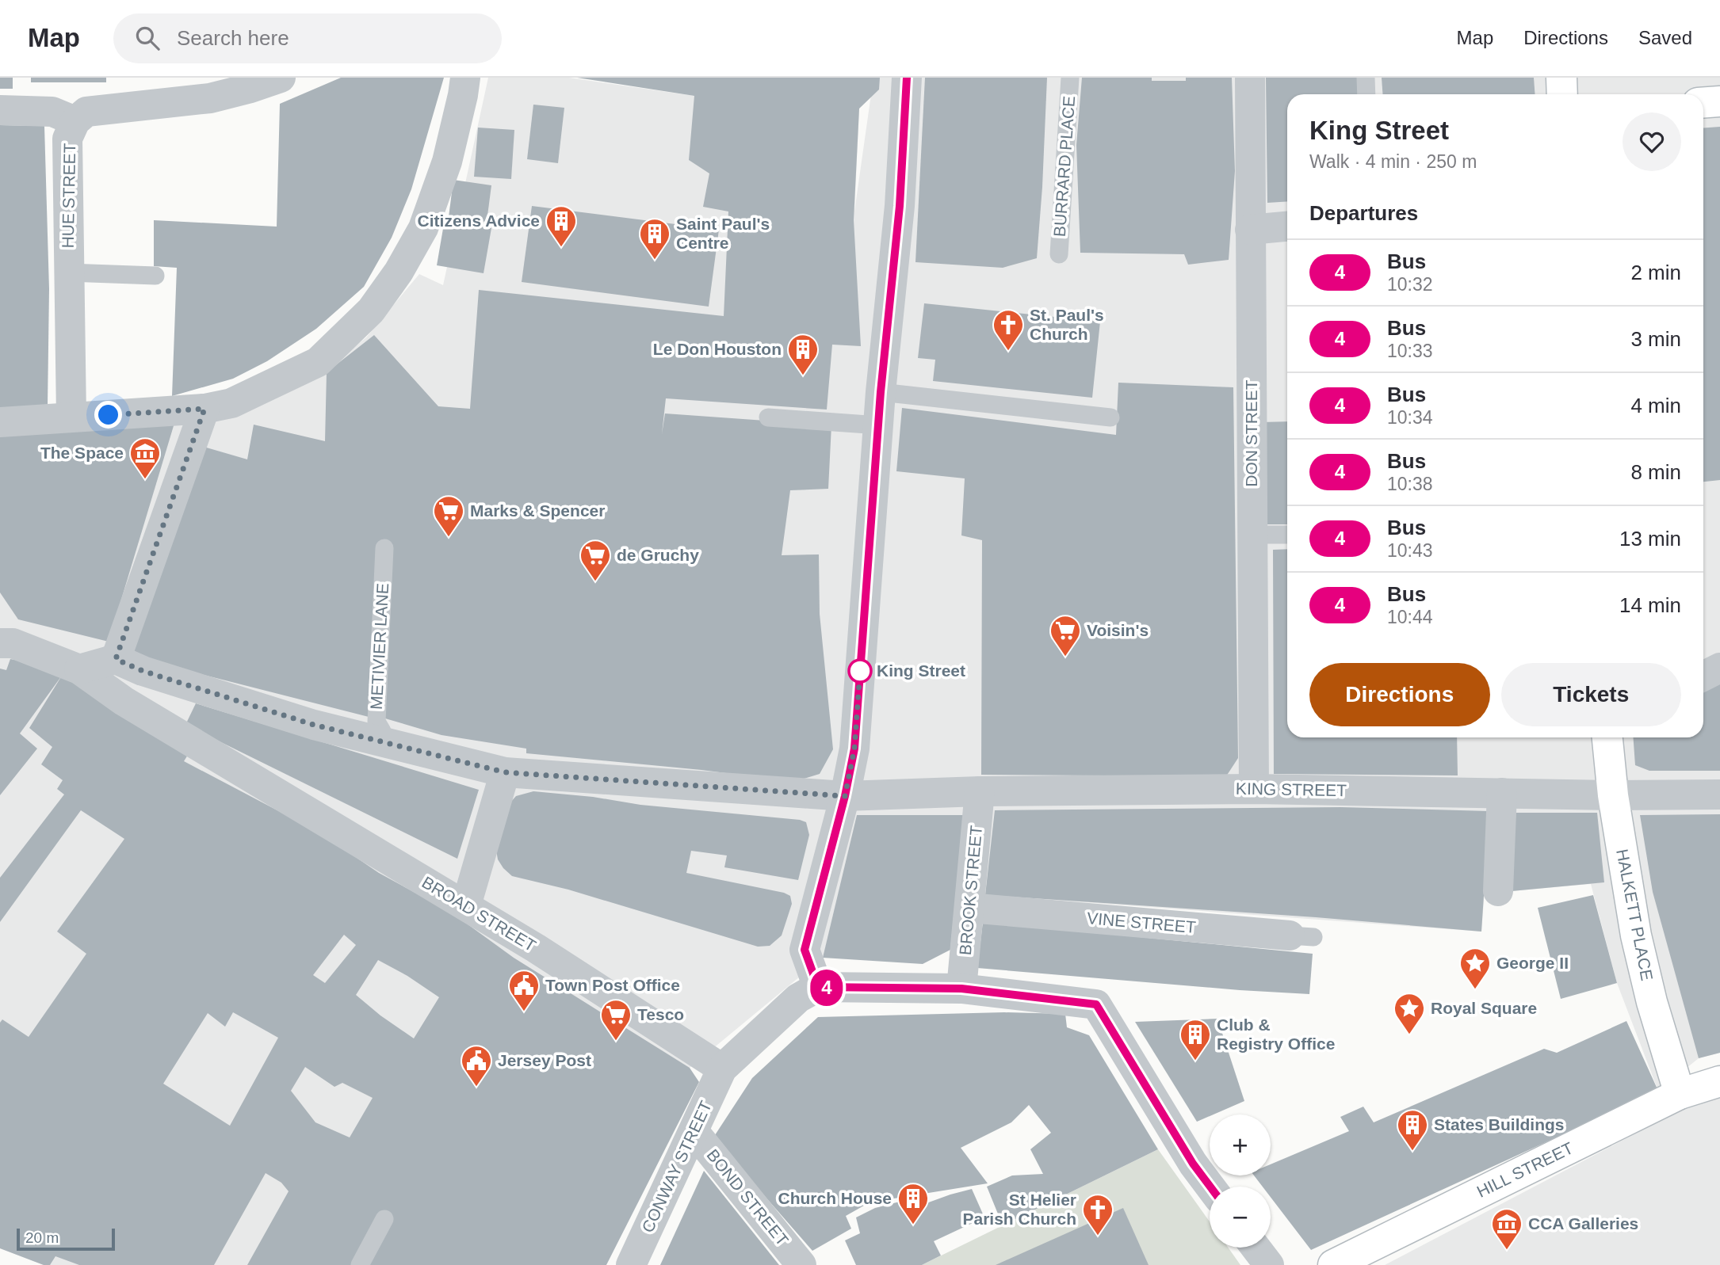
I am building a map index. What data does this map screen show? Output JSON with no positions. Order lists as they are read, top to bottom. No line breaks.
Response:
{"streets":{"main road":["HALKETT PLACE","HILL STREET"],"street":["HUE STREET","DON STREET","KING STREET","BROOK STREET","BROAD STREET","VINE STREET","CONWAY STREET","BOND STREET"],"lane":["BURRARD PLACE","METIVIER LANE"]},"crossings":[["DON STREET","KING STREET"],["METIVIER LANE","KING STREET"],["KING STREET","BROOK STREET"],["KING STREET","HALKETT PLACE"],["BROOK STREET","VINE STREET"],["BROAD STREET","CONWAY STREET"],["HALKETT PLACE","HILL STREET"],["CONWAY STREET","BOND STREET"]],"places":{"building":["Citizens Advice","Saint Paul's Centre","Le Don Houston","Club & Registry Office","States Buildings","Church House"],"church":["St. Paul's Church","St Helier Parish Church"],"museum":["The Space","CCA Galleries"],"supermarket":["Marks & Spencer","de Gruchy","Voisin's","Tesco"],"other":["King Street"],"place":["George II","Royal Square"],"public building":["Town Post Office","Jersey Post"]},"lines":["bus line 4"],"scale_bar":"20 m","page":{"header":"Map","search":"Search here","nav":["Map","Directions","Saved"],"on_map":"4","heading":[["King Street","Walk · 4 min · 250 m"],"Departures"],"list":[{"mark":"4","name":"Bus","note":"10:32","value":"2 min"},{"mark":"4","name":"Bus","note":"10:33","value":"3 min"},{"mark":"4","name":"Bus","note":"10:34","value":"4 min"},{"mark":"4","name":"Bus","note":"10:38","value":"8 min"},{"mark":"4","name":"Bus","note":"10:43","value":"13 min"},{"mark":"4","name":"Bus","note":"10:44","value":"14 min"}],"buttons":["Directions","Tickets"],"map_buttons":["+","−"],"scale":"20 m"}}
